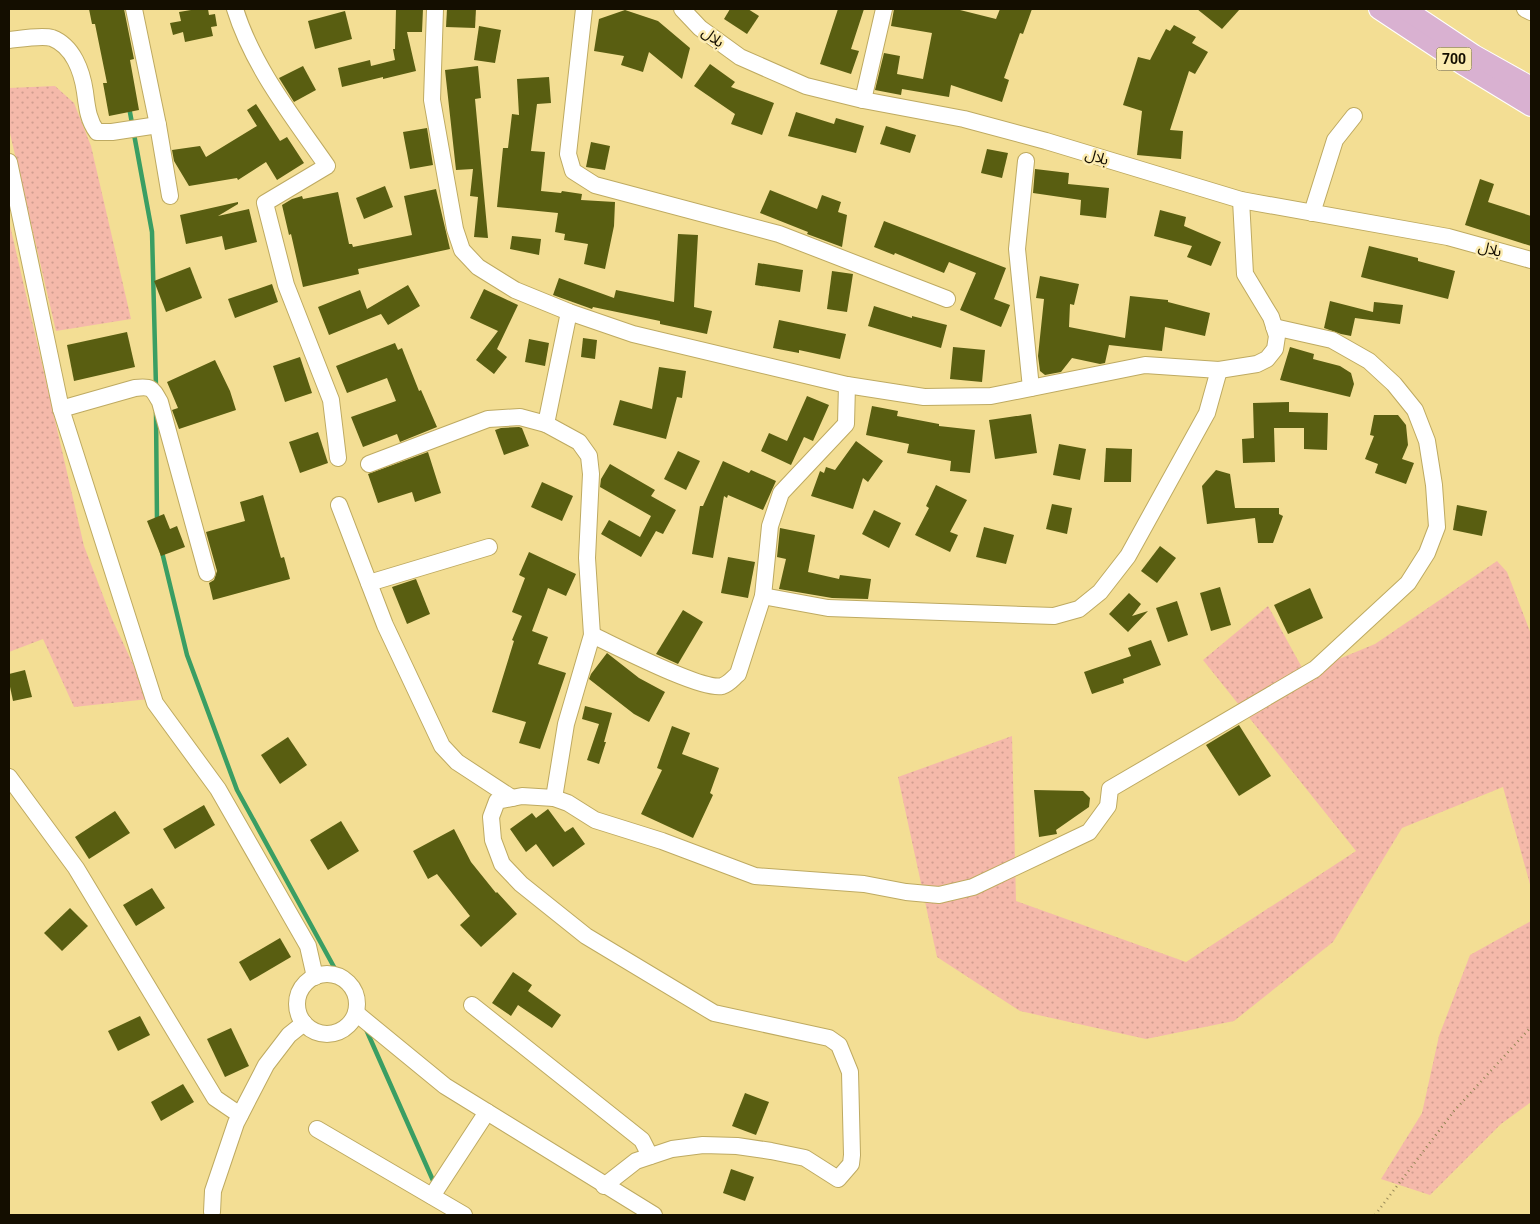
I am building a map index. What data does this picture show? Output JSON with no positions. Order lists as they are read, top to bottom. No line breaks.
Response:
{"streets":{"main road":["700"],"street":["بلال"]}}
